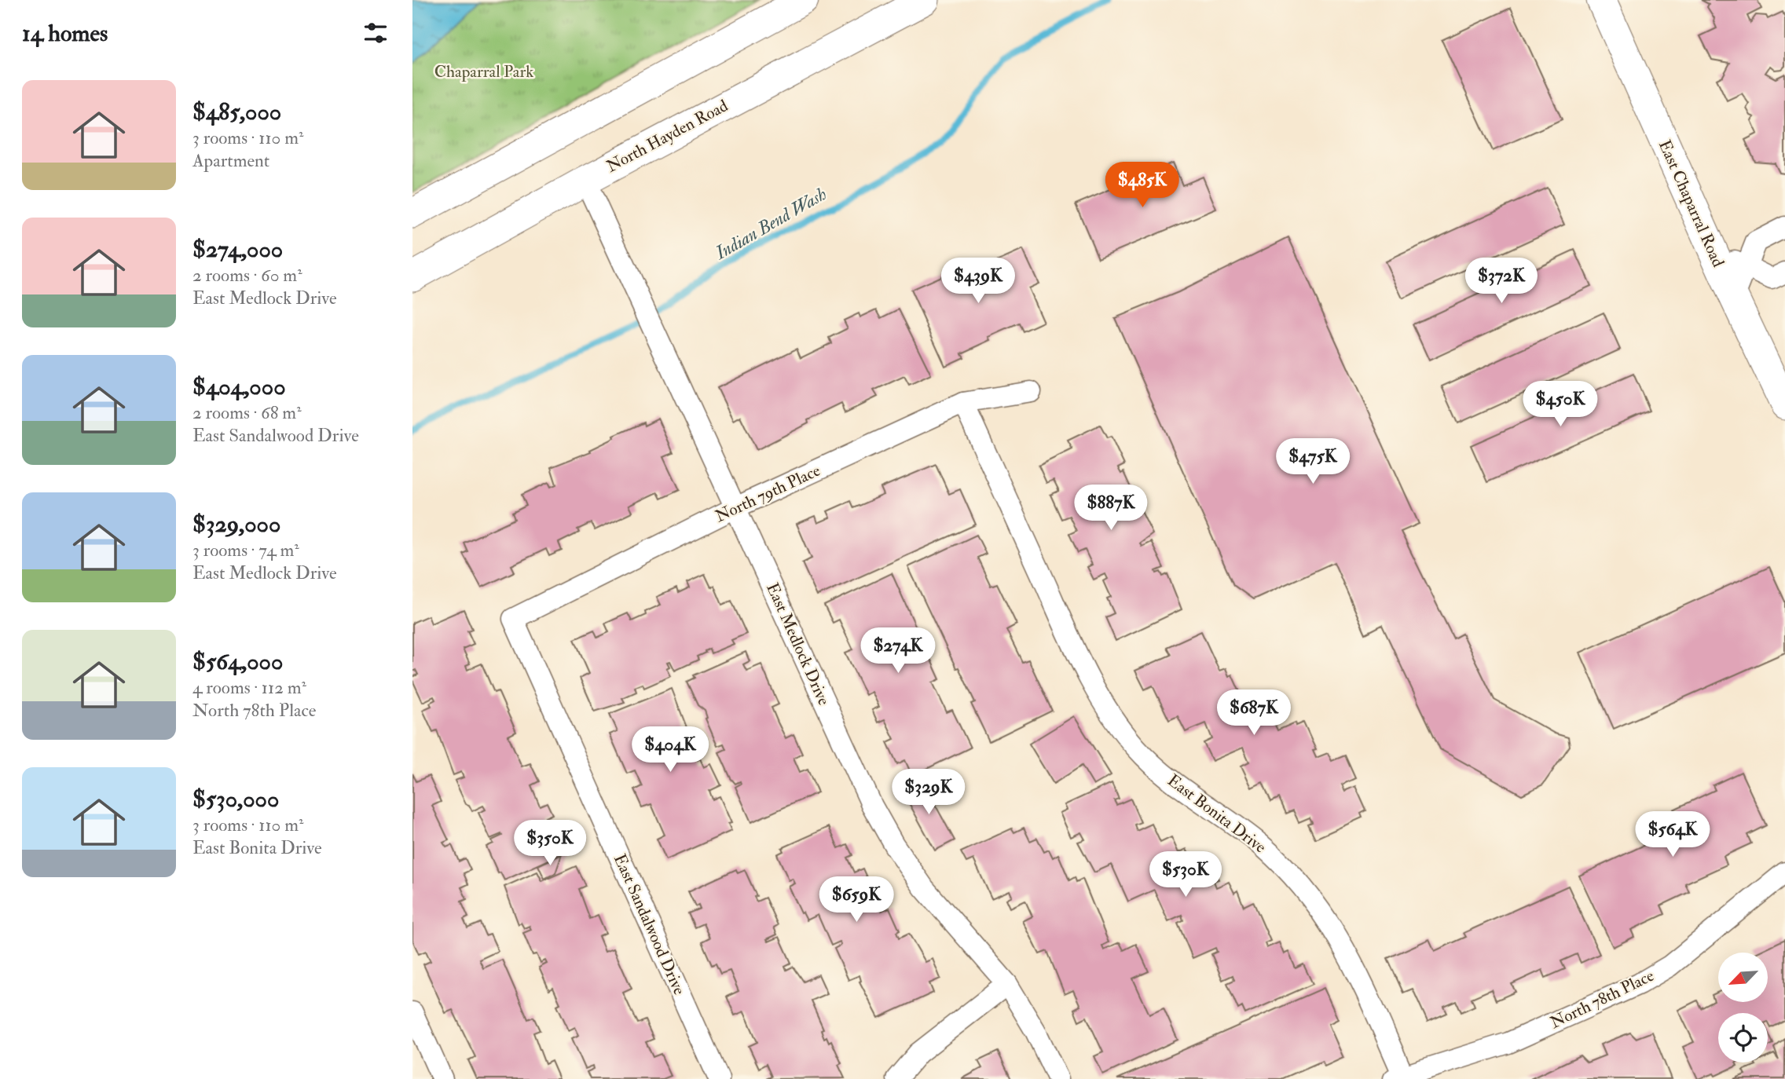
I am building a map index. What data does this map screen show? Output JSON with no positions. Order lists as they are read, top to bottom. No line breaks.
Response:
{"streets":{"main road":["North Hayden Road","East Chaparral Road"],"street":["North 79th Place","East Medlock Drive","East Bonita Drive","East Sandalwood Drive","North 78th Place"]},"crossings":[["North Hayden Road","East Medlock Drive"],["North 79th Place","East Medlock Drive"],["North 79th Place","East Bonita Drive"],["North 79th Place","East Sandalwood Drive"],["East Bonita Drive","North 78th Place"]],"water":["Indian Bend Wash"],"parks":["Chaparral Park"],"north":"bottom left","page":{"heading":"14 homes","list":[{"name":"$485,000","note":"3 rooms · 110 m² · Apartment"},{"name":"$274,000","note":"2 rooms · 60 m² · East Medlock Drive"},{"name":"$404,000","note":"2 rooms · 68 m² · East Sandalwood Drive"},{"name":"$329,000","note":"3 rooms · 74 m² · East Medlock Drive"},{"name":"$564,000","note":"4 rooms · 112 m² · North 78th Place"},{"name":"$530,000","note":"3 rooms · 110 m² · East Bonita Drive"}],"price":["$485K","$439K","$372K","$450K","$475K","$887K","$274K","$687K","$404K","$329K","$564K","$350K","$530K","$659K"]}}
